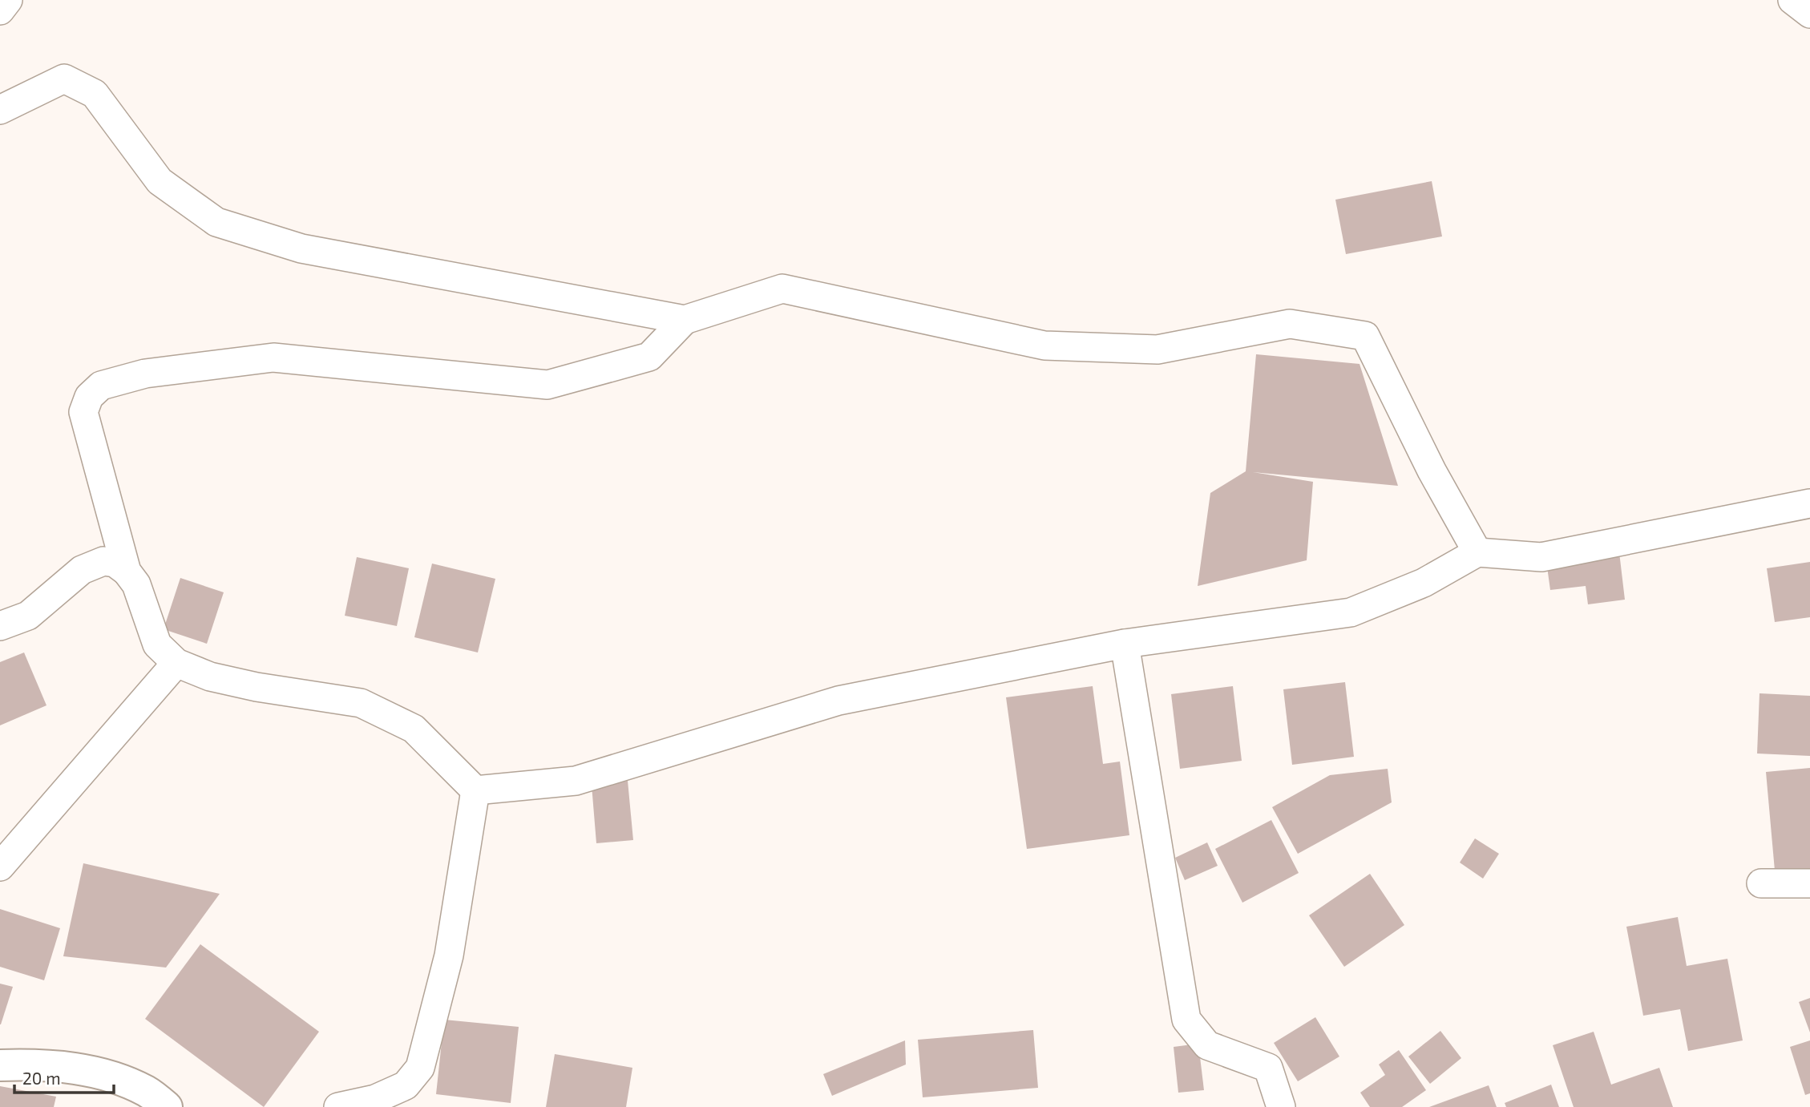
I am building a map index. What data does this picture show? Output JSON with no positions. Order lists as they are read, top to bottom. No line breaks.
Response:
{"scale_bar":"20 m"}
